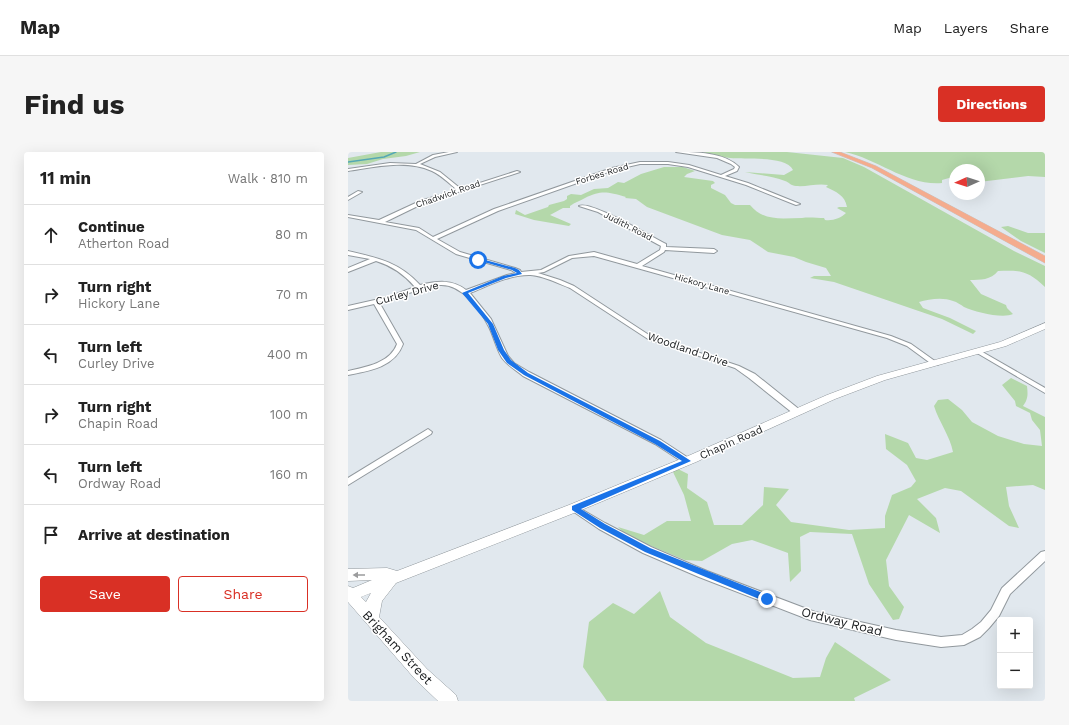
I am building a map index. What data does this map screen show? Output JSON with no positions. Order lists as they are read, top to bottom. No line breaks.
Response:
{"streets":{"street":["Forbes Road","Chadwick Road","Judith Road","Hickory Lane","Curley Drive","Woodland Drive","Chapin Road","Ordway Road","Brigham Street"]},"crossings":[["Judith Road","Hickory Lane"],["Hickory Lane","Curley Drive"],["Hickory Lane","Woodland Drive"],["Hickory Lane","Chapin Road"],["Curley Drive","Chapin Road"],["Woodland Drive","Chapin Road"],["Chapin Road","Ordway Road"],["Chapin Road","Brigham Street"]],"north":"left","page":{"header":"Map","nav":["Map","Layers","Share"],"buttons":["Directions",["Save","Share"]],"title":"Find us","heading":["11 min","Walk · 810 m"],"list":[["Continue","Atherton Road","80 m"],["Turn right","Hickory Lane","70 m"],["Turn left","Curley Drive","400 m"],["Turn right","Chapin Road","100 m"],["Turn left","Ordway Road","160 m"],"Arrive at destination"],"map_buttons":["+","−"]}}
